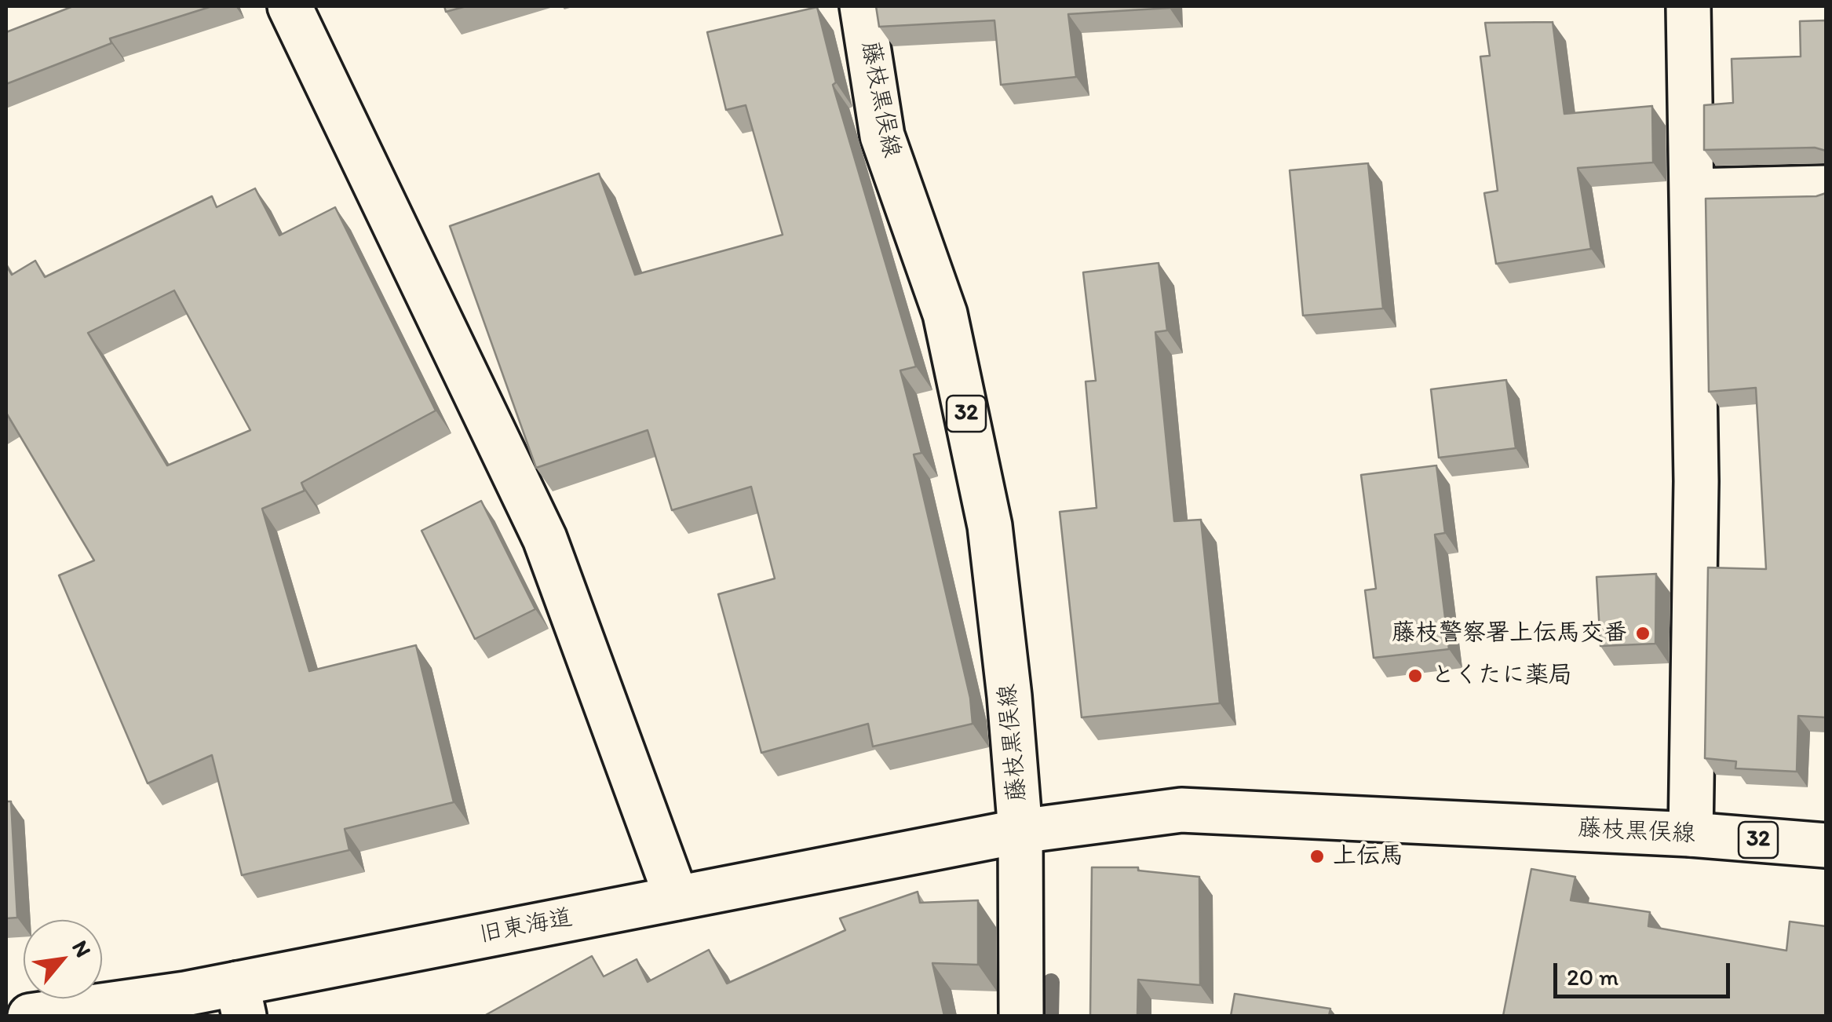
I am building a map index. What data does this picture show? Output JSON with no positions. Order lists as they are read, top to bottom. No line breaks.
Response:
{"streets":{"street":["藤枝黒俣線","32","旧東海道"]},"crossings":[["藤枝黒俣線","旧東海道"]],"places":["藤枝警察署上伝馬交番","とくたに薬局","上伝馬"],"scale_bar":"20 m","north":"top right"}
